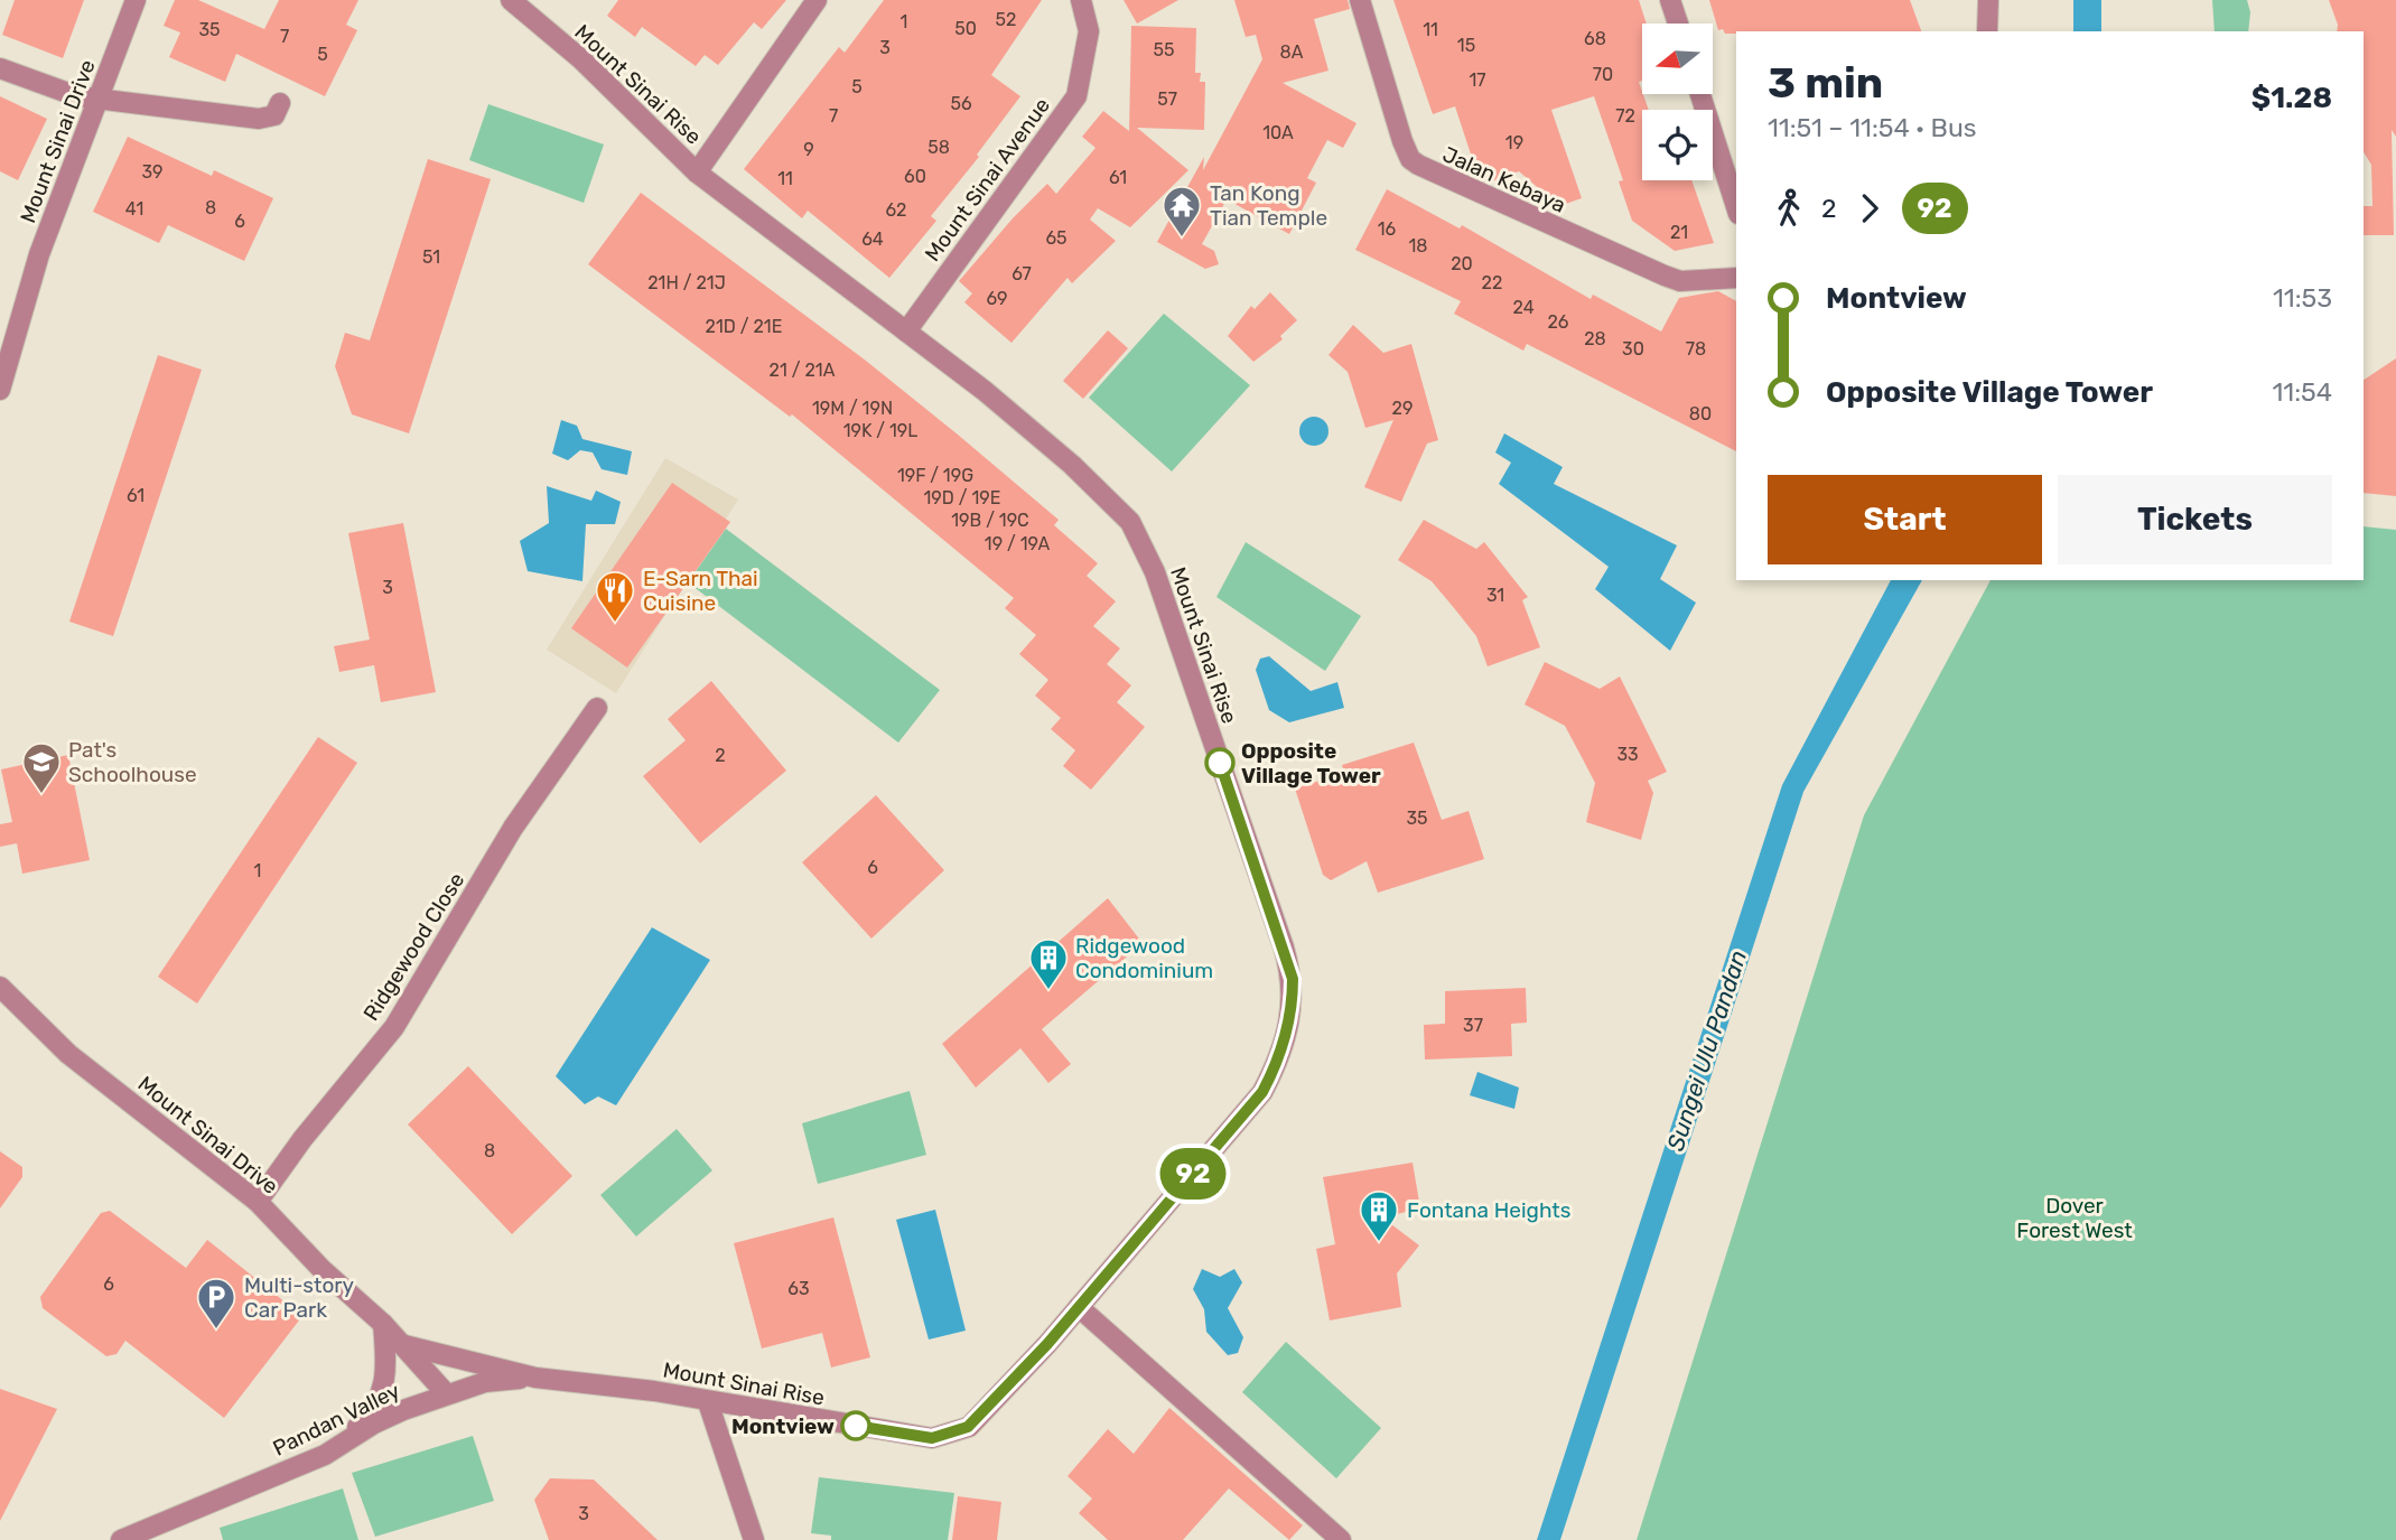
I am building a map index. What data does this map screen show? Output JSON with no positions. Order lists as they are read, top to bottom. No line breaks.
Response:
{"streets":{"street":["Mount Sinai Rise","Mount Sinai Drive","Mount Sinai Avenue","Jalan Kebaya","Ridgewood Close","Pandan Valley"]},"crossings":[["Mount Sinai Rise","Mount Sinai Avenue"],["Mount Sinai Rise","Pandan Valley"],["Mount Sinai Drive","Ridgewood Close"],["Mount Sinai Drive","Pandan Valley"]],"water":["Sungei Ulu Pandan"],"parks":["Dover Forest West"],"places":{"temple":["Tan Kong Tian Temple"],"restaurant":["E-Sarn Thai Cuisine"],"other":["Opposite Village Tower","Montview"],"school or university":["Pat's Schoolhouse"],"building":["Ridgewood Condominium","Fontana Heights"],"parking":["Multi-story Car Park"]},"lines":["bus line 92"],"house_numbers":["52","1","50","35","11","7","68","15","3","55","8A","5","70","17","5","57","56","7","72","10A","19","58","9","39","60","61","11","8","41","62","6","16","21","65","64","18","51","20","67","21H / 21J","22","69","24","26","21D / 21E","28","30","78","21 / 21A","19M / 19N","29","80","19K / 19L","19F / 19G","61","19D / 19E","19B / 19C","19 / 19A","3","31","33","2","35","6","1","37","8","6","63","3"],"north":"left","page":{"on_map":"92","heading":["3 min","11:51 – 11:54 · Bus","$1.28"],"legs":["2","92"],"list":[{"name":"Montview","value":"11:53"},{"name":"Opposite Village Tower","value":"11:54"}],"buttons":["Start","Tickets"]}}
